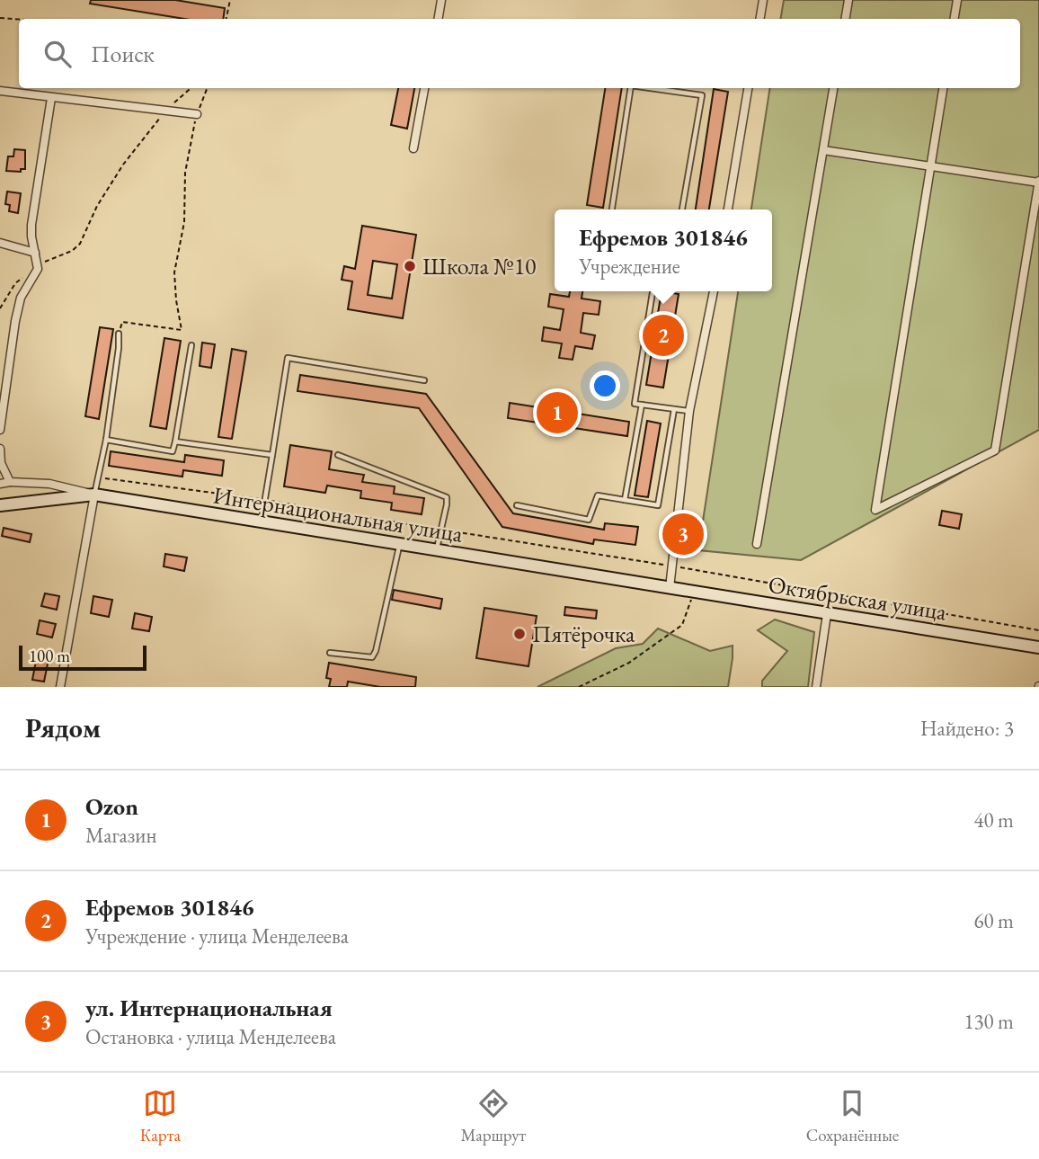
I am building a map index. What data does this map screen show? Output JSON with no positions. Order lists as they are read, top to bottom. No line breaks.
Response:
{"streets":{"street":["Интернациональная улица","Октябрьская улица"]},"crossings":[["Интернациональная улица","Октябрьская улица"]],"places":["Школа №10","Пятёрочка"],"scale_bar":"100 m","page":{"search":"Поиск","popup":["Ефремов 301846","Учреждение"],"pins":["2","1","3"],"scale":"100 m","heading":["Рядом","Найдено: 3"],"list":[{"mark":"1","name":"Ozon","note":"Магазин","value":"40 m"},{"mark":"2","name":"Ефремов 301846","note":"Учреждение · улица Менделеева","value":"60 m"},{"mark":"3","name":"ул. Интернациональная","note":"Остановка · улица Менделеева","value":"130 m"}],"nav":["Карта","Маршрут","Сохранённые"]}}
